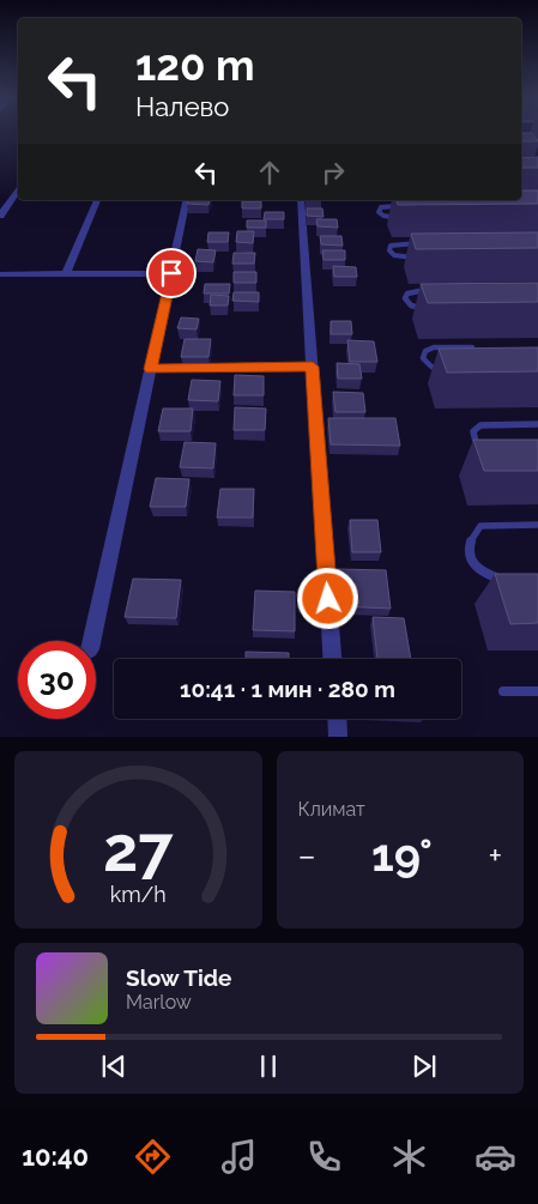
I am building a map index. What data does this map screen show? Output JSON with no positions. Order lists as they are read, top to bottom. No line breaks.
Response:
{"page":{"turn":["120 m","Налево"],"limit":"30","trip":"10:41 · 1 мин · 280 m","tile":"Климат","heat":["−","19°","+"],"song":["Slow Tide","Marlow"],"tabs":"10:40","gauge":["27","km/h"]}}
